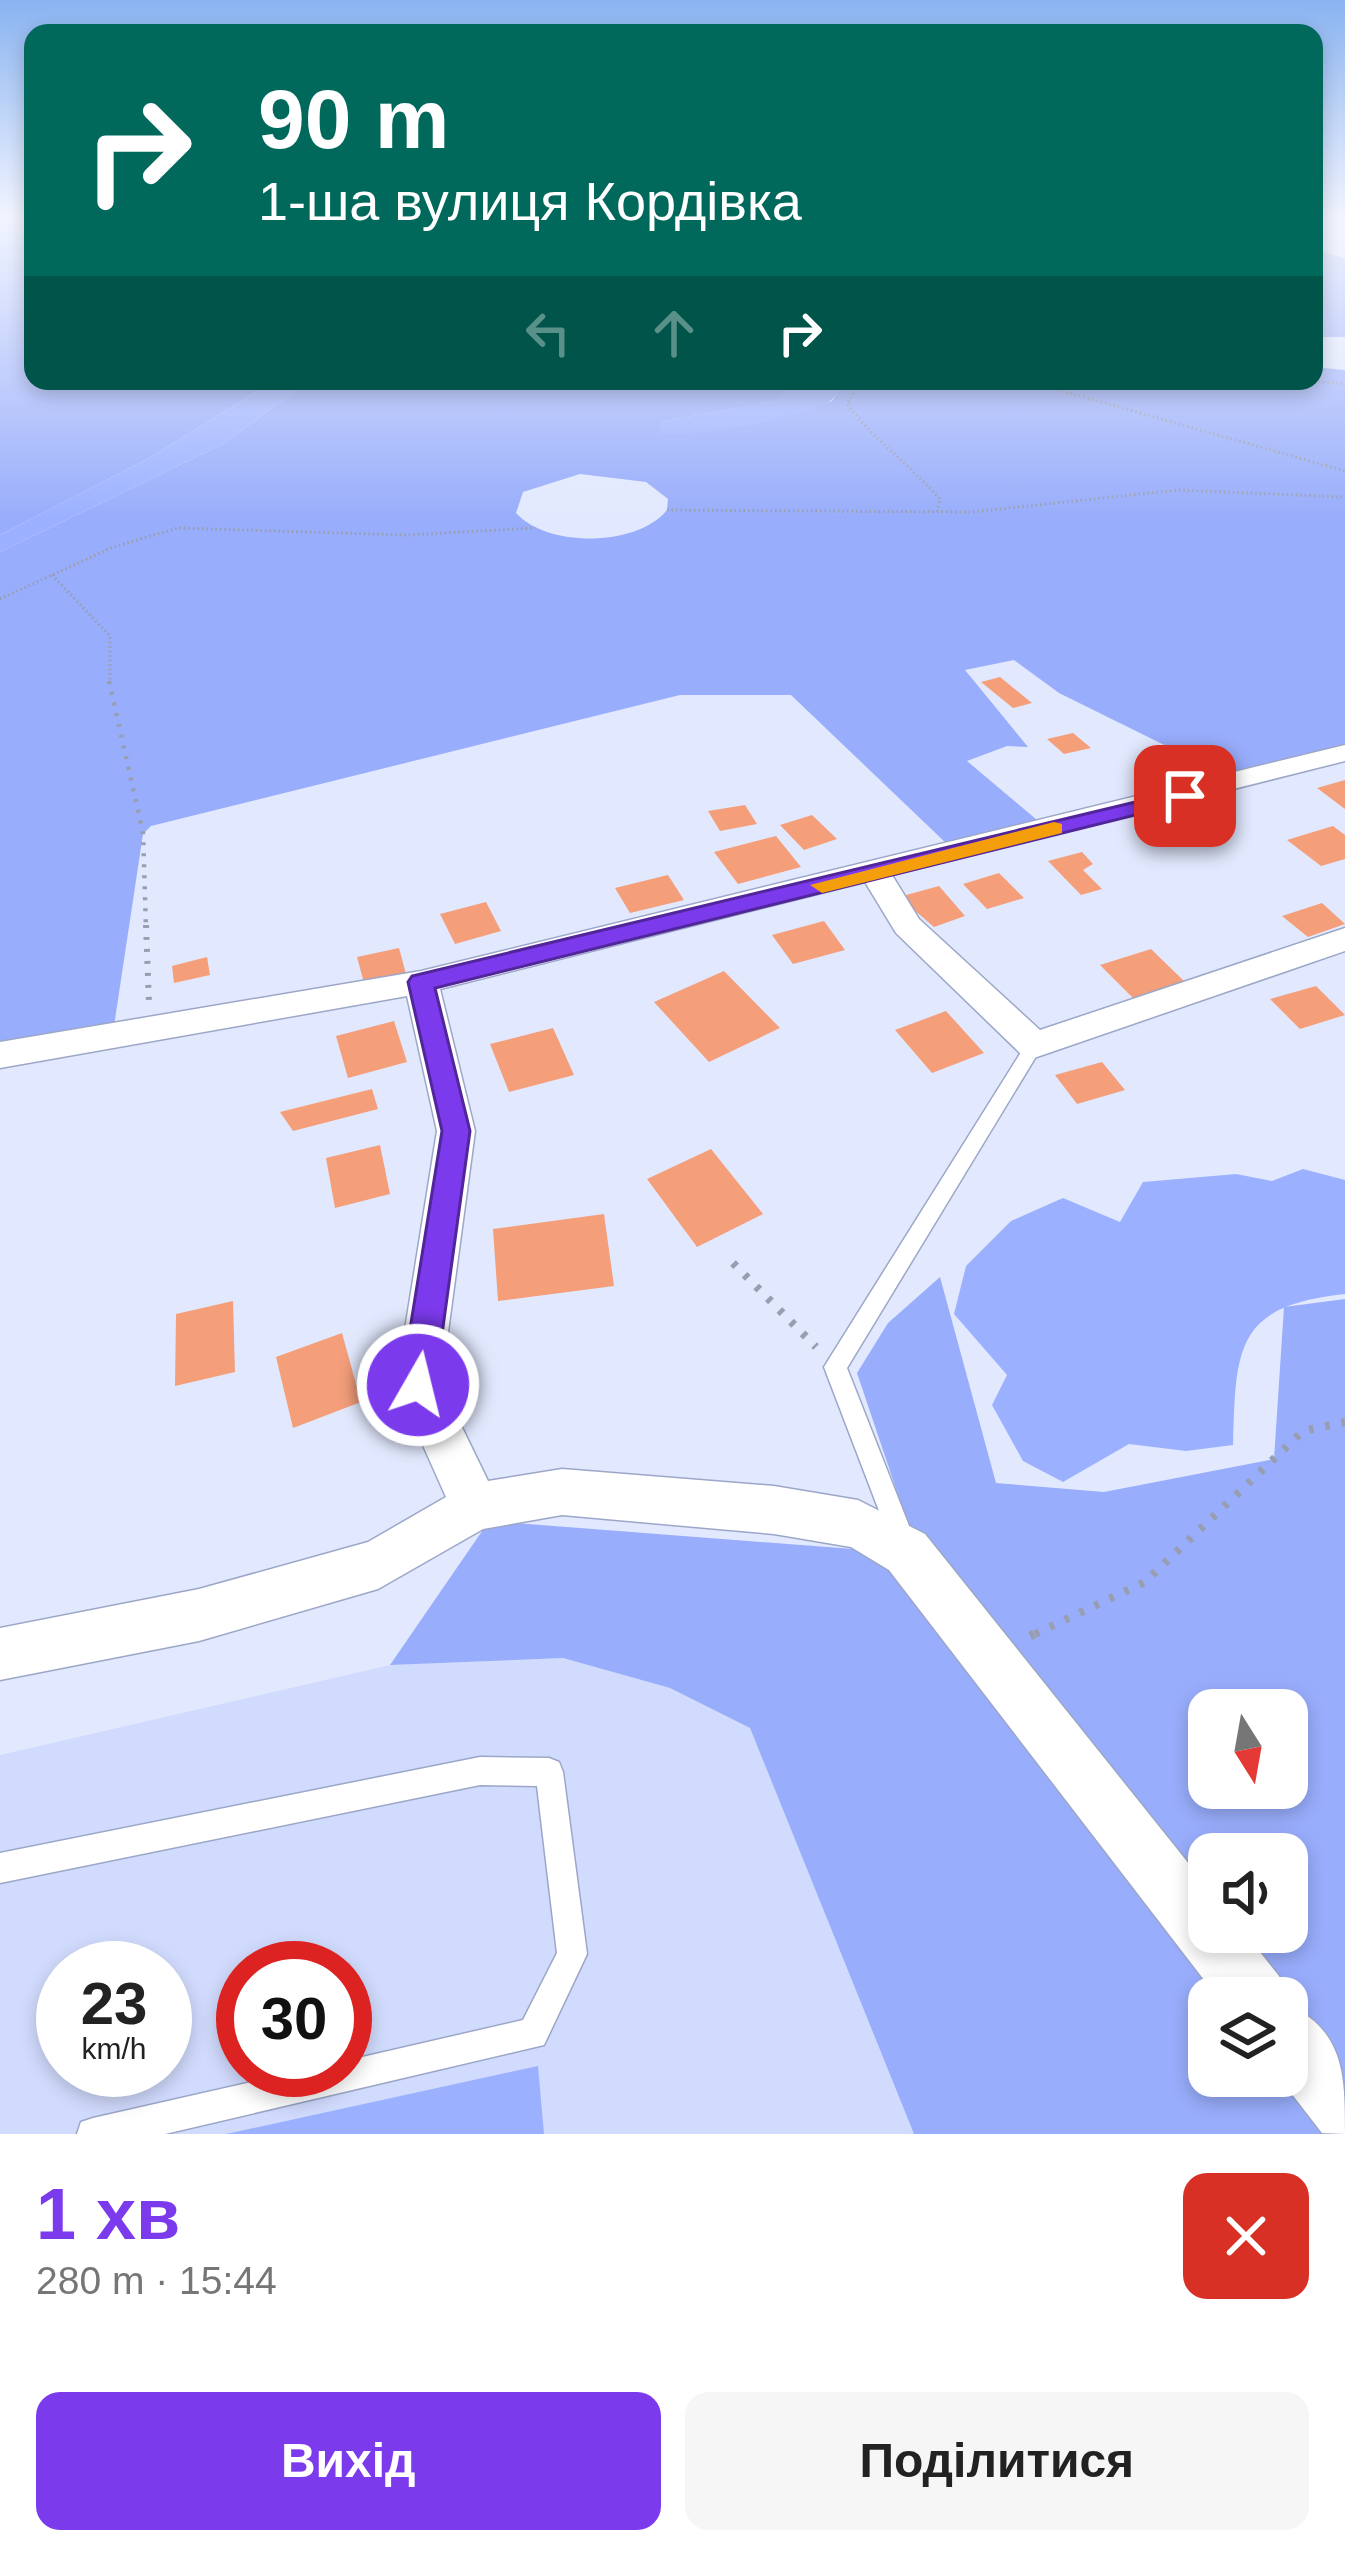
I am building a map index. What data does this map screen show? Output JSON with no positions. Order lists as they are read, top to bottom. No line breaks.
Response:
{"north":"bottom","page":{"turn":["90 m","1-ша вулиця Кордівка"],"speed":"23 km/h","limit":"30","heading":["1 хв","280 m · 15:44"],"buttons":["Вихід","Поділитися"]}}
